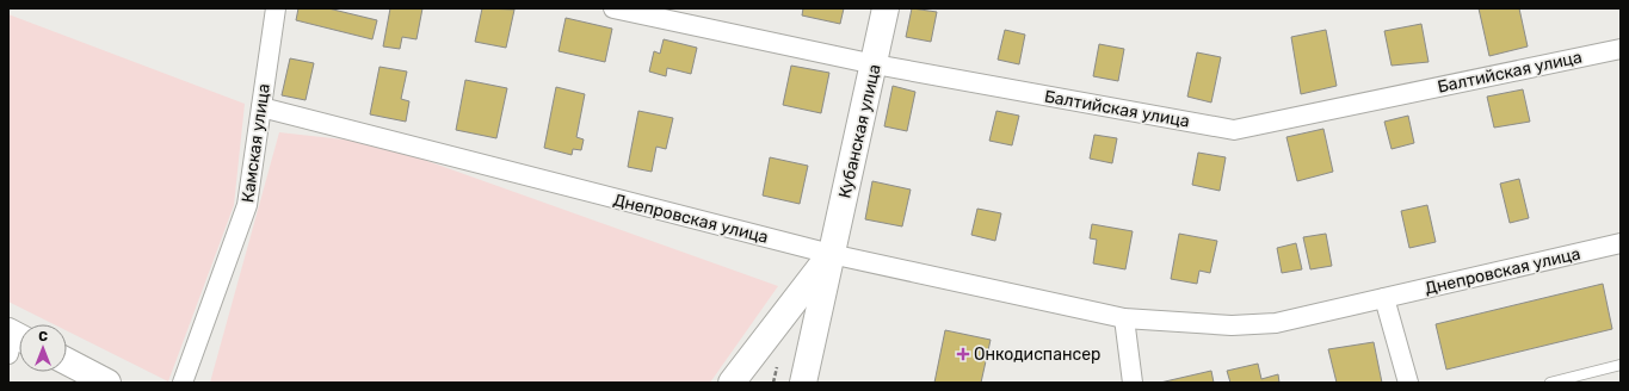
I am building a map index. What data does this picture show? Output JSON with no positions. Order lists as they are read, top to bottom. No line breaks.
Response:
{"streets":{"street":["Балтийская улица","Кубанская улица","Камская улица","Днепровская улица"]},"crossings":[["Балтийская улица","Кубанская улица"],["Кубанская улица","Днепровская улица"],["Камская улица","Днепровская улица"]],"places":{"health":["Онкодиспансер"]},"north":"top"}
